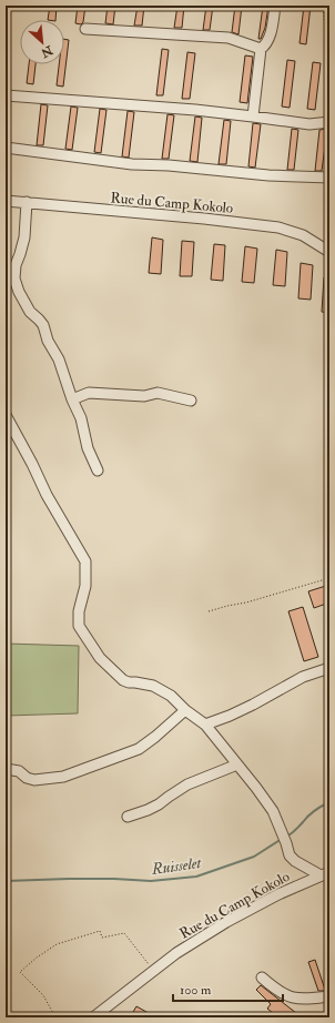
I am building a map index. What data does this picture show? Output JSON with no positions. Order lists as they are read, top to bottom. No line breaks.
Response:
{"streets":{"street":["Rue du Camp Kokolo"]},"water":["Ruisselet"],"scale_bar":"100 m","north":"bottom right"}
